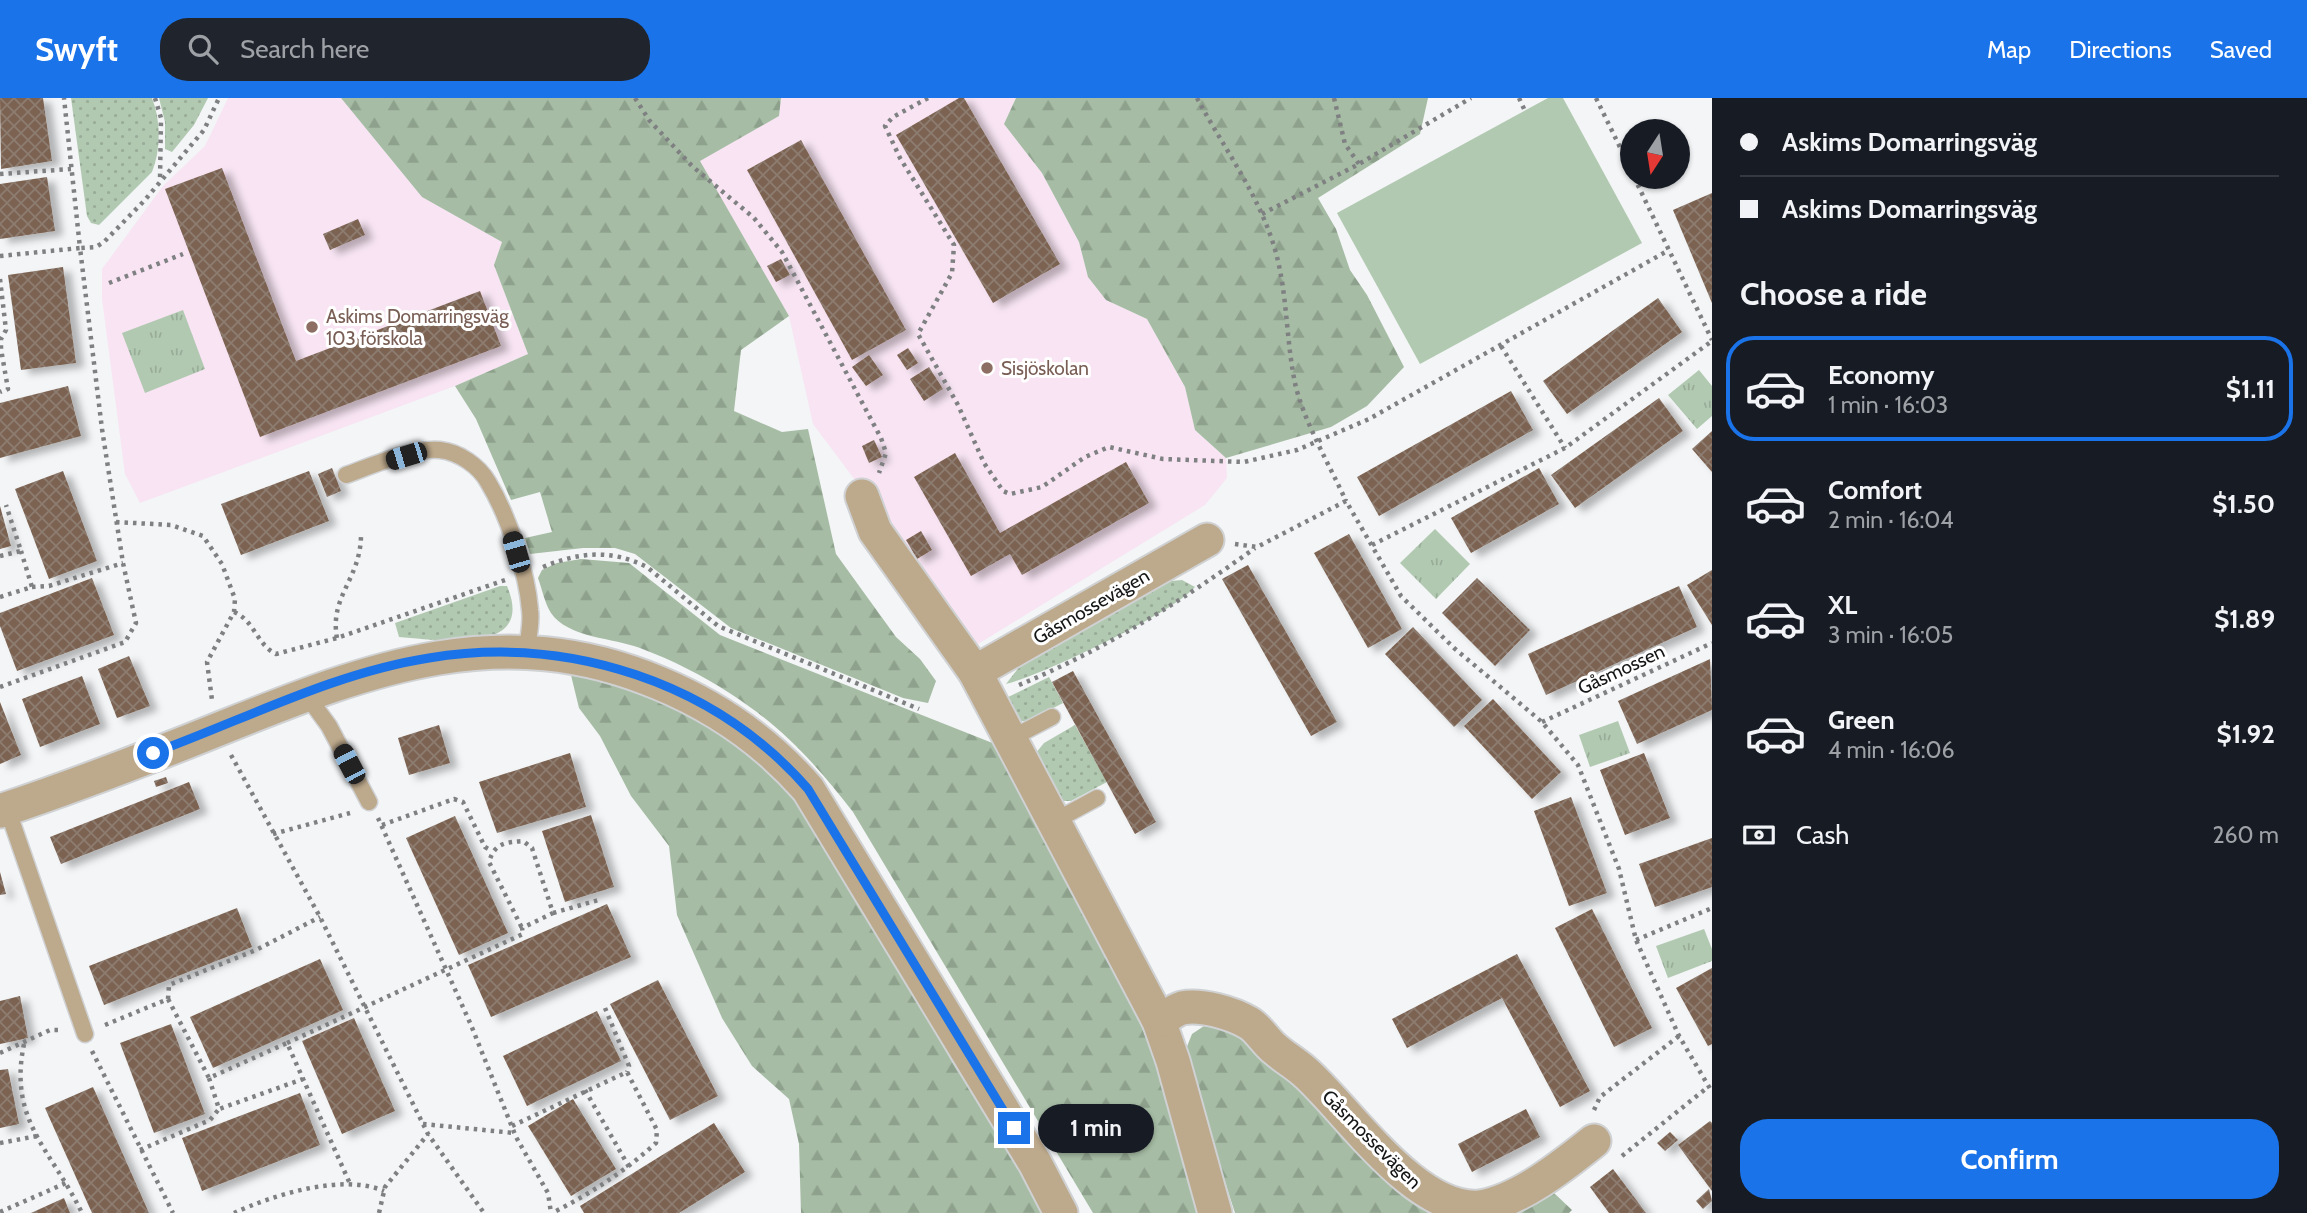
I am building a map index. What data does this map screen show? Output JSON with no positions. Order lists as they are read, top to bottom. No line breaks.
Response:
{"streets":{"street":["Gåsmossevägen"],"path":["Gåsmossen"]},"places":["Askims Domarringsväg 103 förskola","Sisjöskolan"],"north":"bottom","page":{"header":"Swyft","search":"Search here","nav":["Map","Directions","Saved"],"banner":["Askims Domarringsväg","Askims Domarringsväg"],"heading":"Choose a ride","list":[{"name":"Economy","note":"1 min · 16:03","value":"$1.11"},{"name":"Comfort","note":"2 min · 16:04","value":"$1.50"},{"name":"XL","note":"3 min · 16:05","value":"$1.89"},{"name":"Green","note":"4 min · 16:06","value":"$1.92"}],"pay":["Cash","260 m"],"bubble":"1 min","buttons":"Confirm"}}
